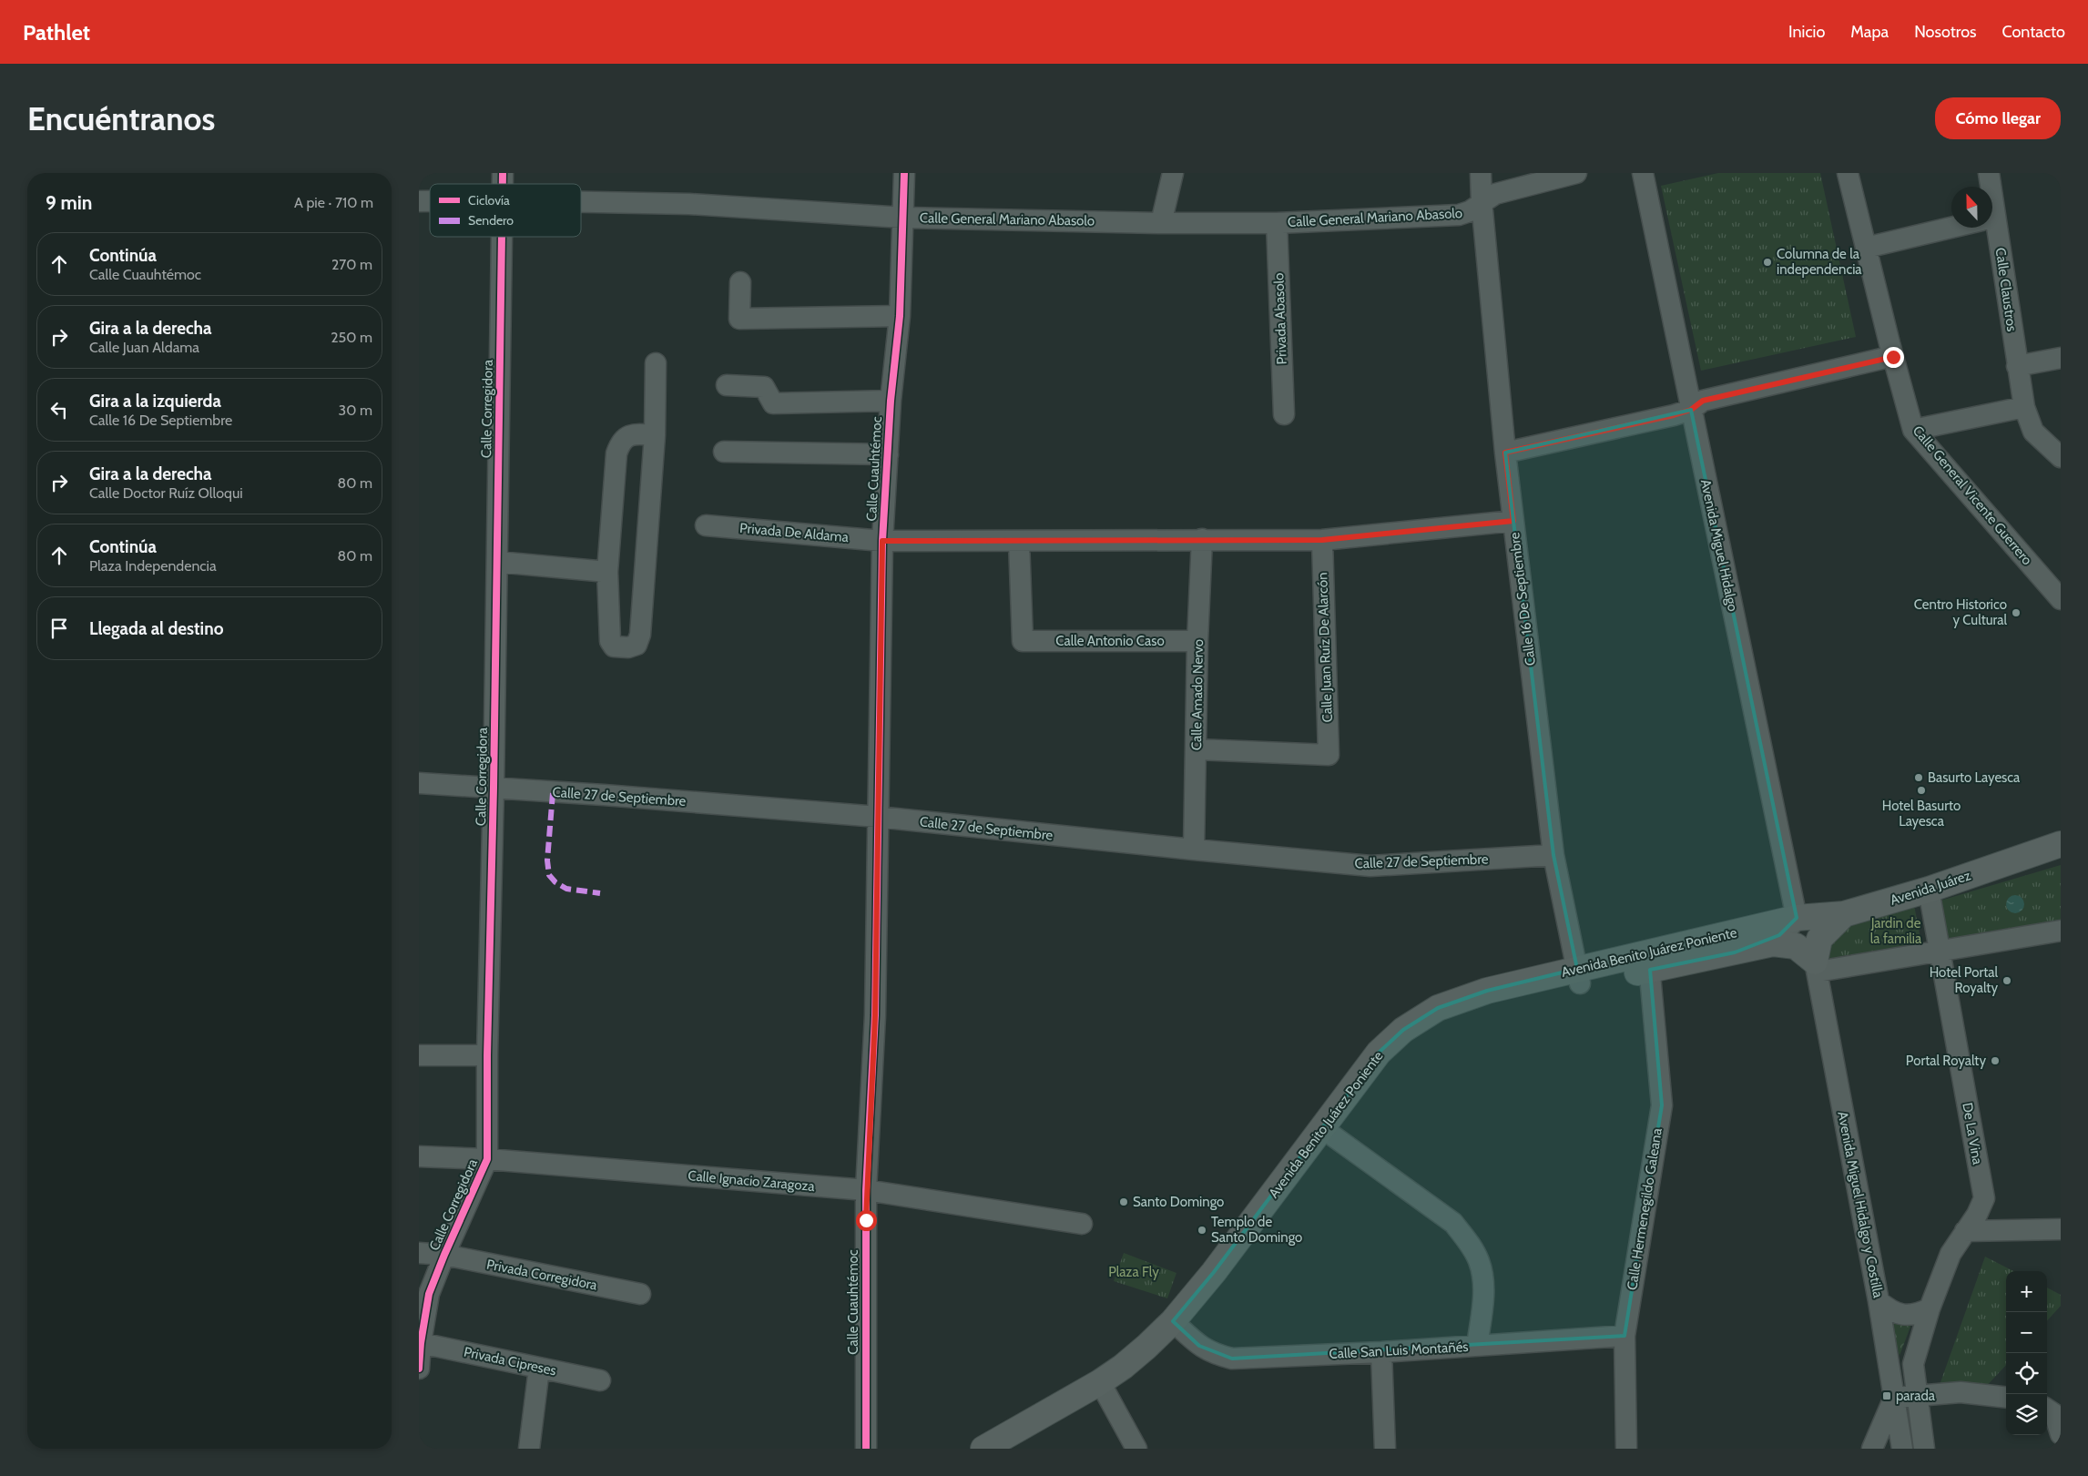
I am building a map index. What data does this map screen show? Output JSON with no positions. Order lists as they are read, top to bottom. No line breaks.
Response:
{"streets":{"main road":["Avenida Juárez","Avenida Benito Juárez Poniente"],"street":["Calle General Mariano Abasolo","Calle Claustros","Privada Abasolo","Calle Corregidora","Calle Cuauhtémoc","Calle General Vicente Guerrero","Privada De Aldama","Avenida Miguel Hidalgo","Calle 16 De Septiembre","Calle Antonio Caso","Calle Juan Ruíz De Alarcón","Calle Amado Nervo","Calle 27 de Septiembre","De La Vina","Calle Ignacio Zaragoza","Avenida Miguel Hidalgo y Costilla","Calle Hermenegildo Galeana","Privada Corregidora","Calle San Luis Montañés","Privada Cipreses"]},"crossings":[["Calle General Mariano Abasolo","Privada Abasolo"],["Calle General Mariano Abasolo","Calle Cuauhtémoc"],["Calle General Mariano Abasolo","Calle 16 De Septiembre"],["Calle Corregidora","Calle 27 de Septiembre"],["Calle Corregidora","Calle Ignacio Zaragoza"],["Calle Corregidora","Privada Corregidora"],["Calle Corregidora","Privada Cipreses"],["Calle Cuauhtémoc","Privada De Aldama"],["Calle Cuauhtémoc","Calle 27 de Septiembre"],["Calle Cuauhtémoc","Calle Ignacio Zaragoza"],["Privada De Aldama","Calle 16 De Septiembre"],["Privada De Aldama","Calle Antonio Caso"],["Privada De Aldama","Calle Juan Ruíz De Alarcón"],["Privada De Aldama","Calle Amado Nervo"],["Avenida Miguel Hidalgo","Avenida Juárez"],["Avenida Miguel Hidalgo","Avenida Benito Juárez Poniente"],["Calle 16 De Septiembre","Calle 27 de Septiembre"],["Calle 16 De Septiembre","Avenida Benito Juárez Poniente"],["Calle Antonio Caso","Calle Amado Nervo"],["Calle Juan Ruíz De Alarcón","Calle Amado Nervo"],["Calle Amado Nervo","Calle 27 de Septiembre"],["Avenida Juárez","Avenida Benito Juárez Poniente"],["Avenida Juárez","De La Vina"],["Avenida Benito Juárez Poniente","Avenida Miguel Hidalgo y Costilla"],["Avenida Benito Juárez Poniente","Calle Hermenegildo Galeana"],["Avenida Benito Juárez Poniente","Calle San Luis Montañés"],["Calle Hermenegildo Galeana","Calle San Luis Montañés"]],"parks":["Jardin de la familia","Plaza Fly"],"places":{"other":["Columna de la independencia","Centro Historico y Cultural","Basurto Layesca","Hotel Basurto Layesca","Hotel Portal Royalty","Portal Royalty","Santo Domingo","Templo de Santo Domingo"],"transit":["parada"]},"legend":["Ciclovía","Sendero"],"north":"top","page":{"header":"Pathlet","nav":["Inicio","Mapa","Nosotros","Contacto"],"buttons":"Cómo llegar","title":"Encuéntranos","heading":["9 min","A pie · 710 m"],"list":[["Continúa","Calle Cuauhtémoc","270 m"],["Gira a la derecha","Calle Juan Aldama","250 m"],["Gira a la izquierda","Calle 16 De Septiembre","30 m"],["Gira a la derecha","Calle Doctor Ruíz Olloqui","80 m"],["Continúa","Plaza Independencia","80 m"],"Llegada al destino"],"map_buttons":["+","−"]}}
